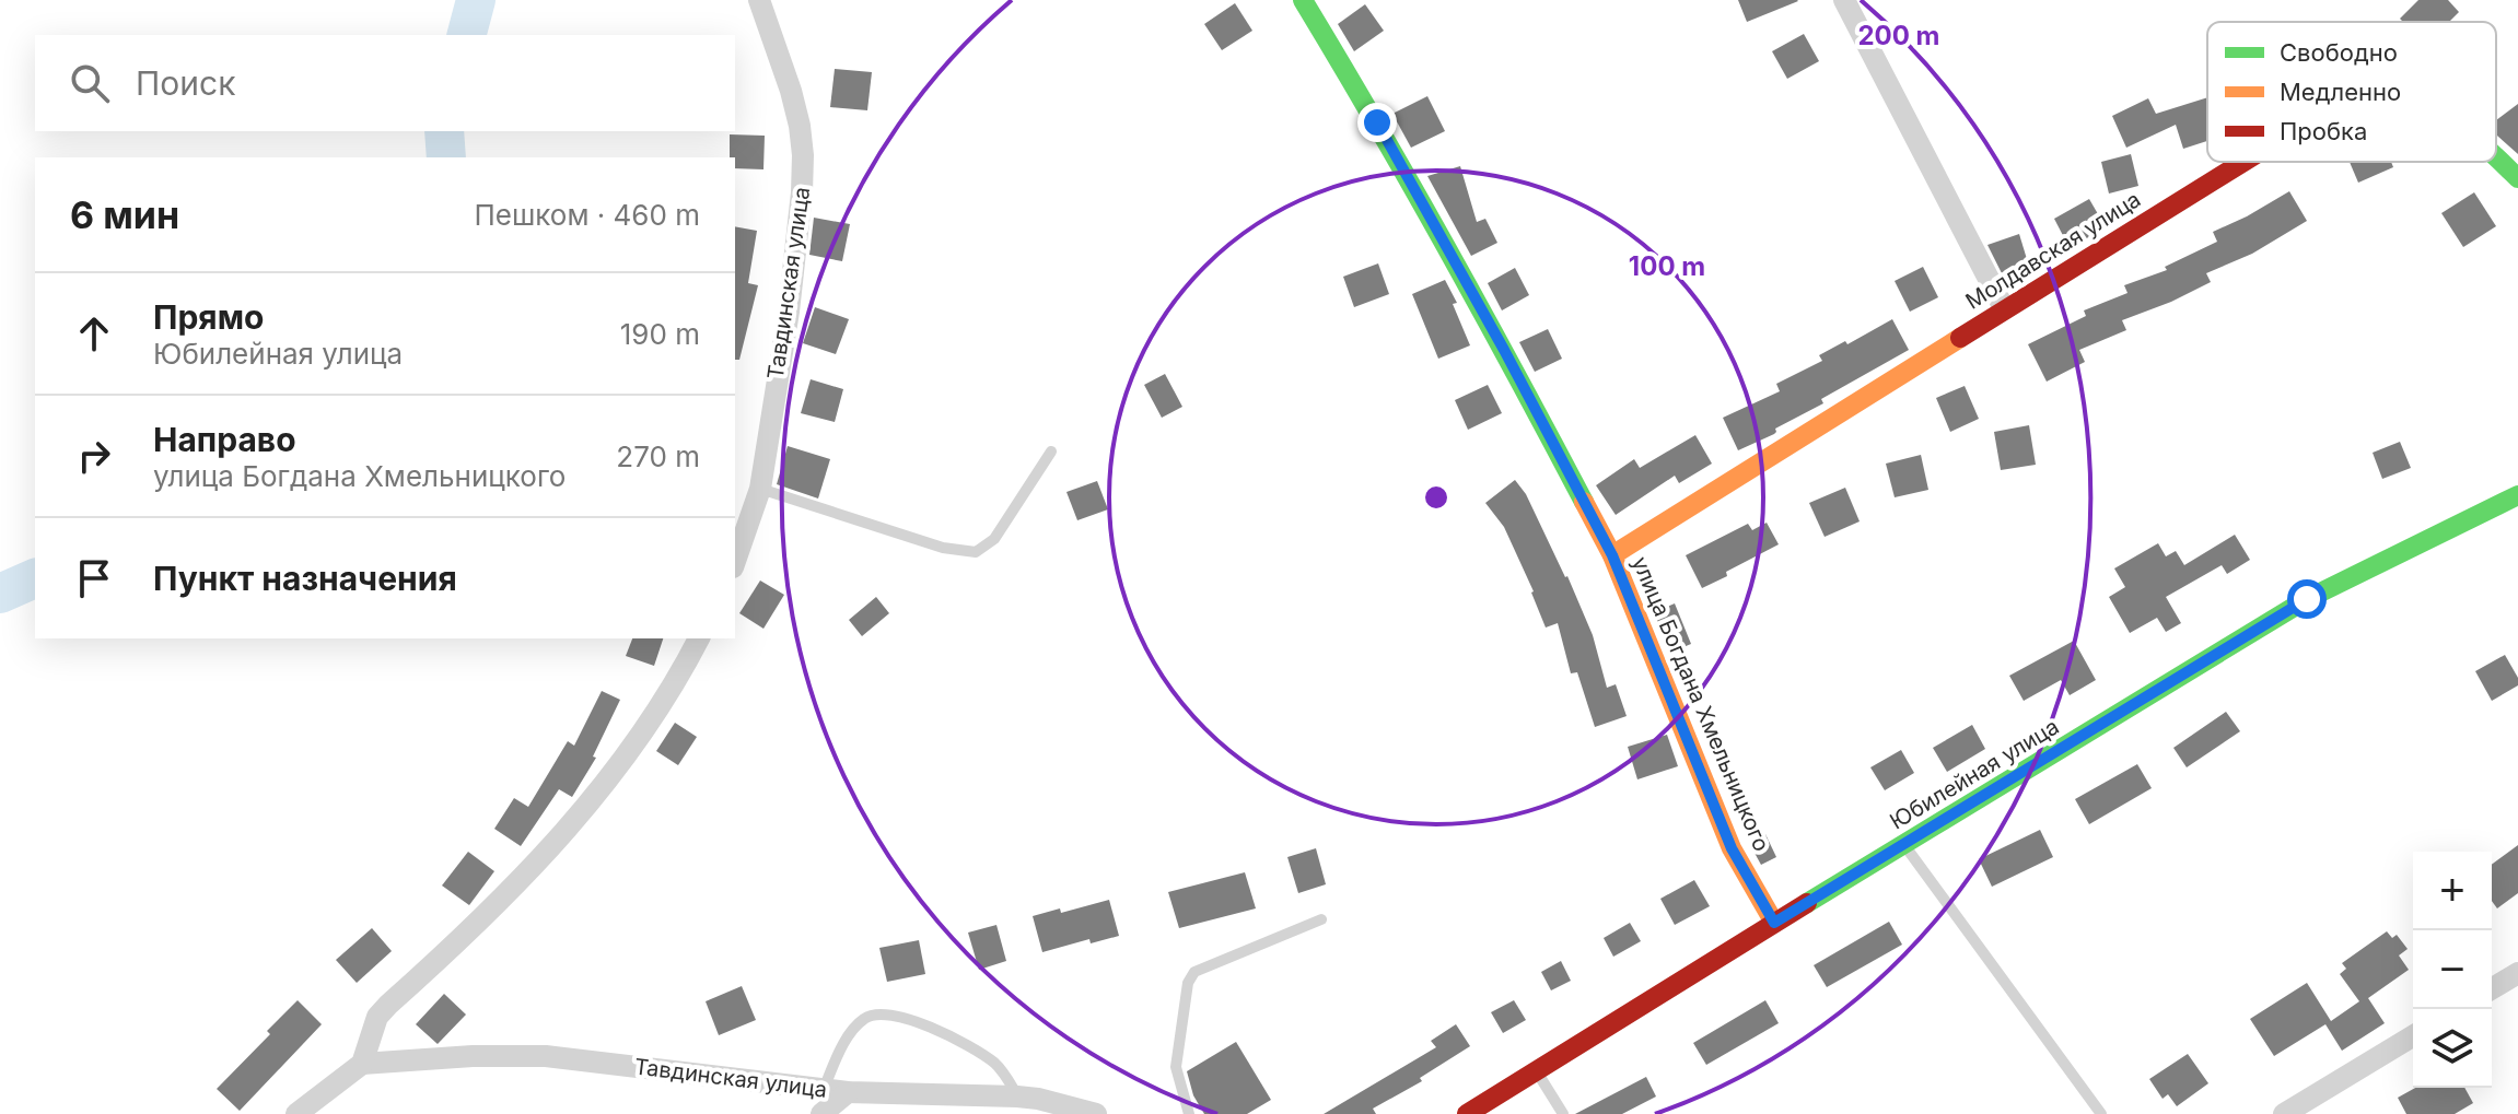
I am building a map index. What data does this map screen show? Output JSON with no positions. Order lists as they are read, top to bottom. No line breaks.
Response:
{"streets":{"street":["Молдавская улица","Тавдинская улица","улица Богдана Хмельницкого","Юбилейная улица"]},"crossings":[["Молдавская улица","улица Богдана Хмельницкого"],["улица Богдана Хмельницкого","Юбилейная улица"]],"legend":["Свободно","Медленно","Пробка"],"page":{"search":"Поиск","heading":["6 мин","Пешком · 460 m"],"list":[["Прямо","Юбилейная улица","190 m"],["Направо","улица Богдана Хмельницкого","270 m"],"Пункт назначения"],"map_buttons":["+","−"]},"rings":["200 m","100 m"]}
